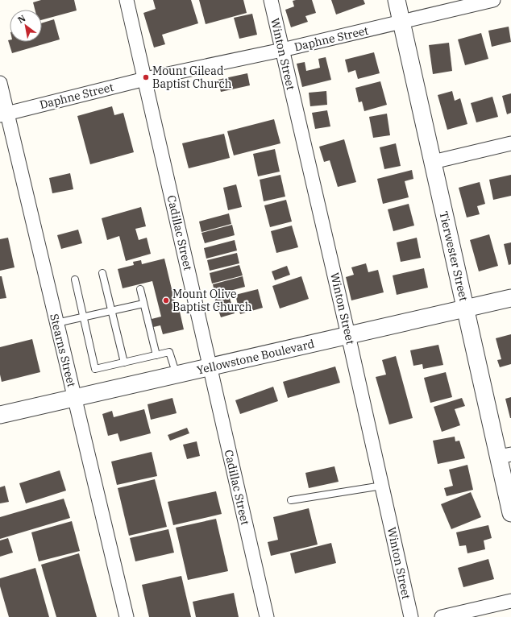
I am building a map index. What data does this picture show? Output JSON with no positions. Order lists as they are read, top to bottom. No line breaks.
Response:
{"streets":{"street":["Daphne Street","Winton Street","Cadillac Street","Tierwester Street","Stearns Street","Yellowstone Boulevard"]},"crossings":[["Daphne Street","Winton Street"],["Daphne Street","Cadillac Street"],["Daphne Street","Tierwester Street"],["Daphne Street","Stearns Street"],["Winton Street","Yellowstone Boulevard"],["Cadillac Street","Yellowstone Boulevard"],["Tierwester Street","Yellowstone Boulevard"],["Stearns Street","Yellowstone Boulevard"]],"places":["Mount Gilead Baptist Church","Mount Olive Baptist Church"],"north":"top left"}
